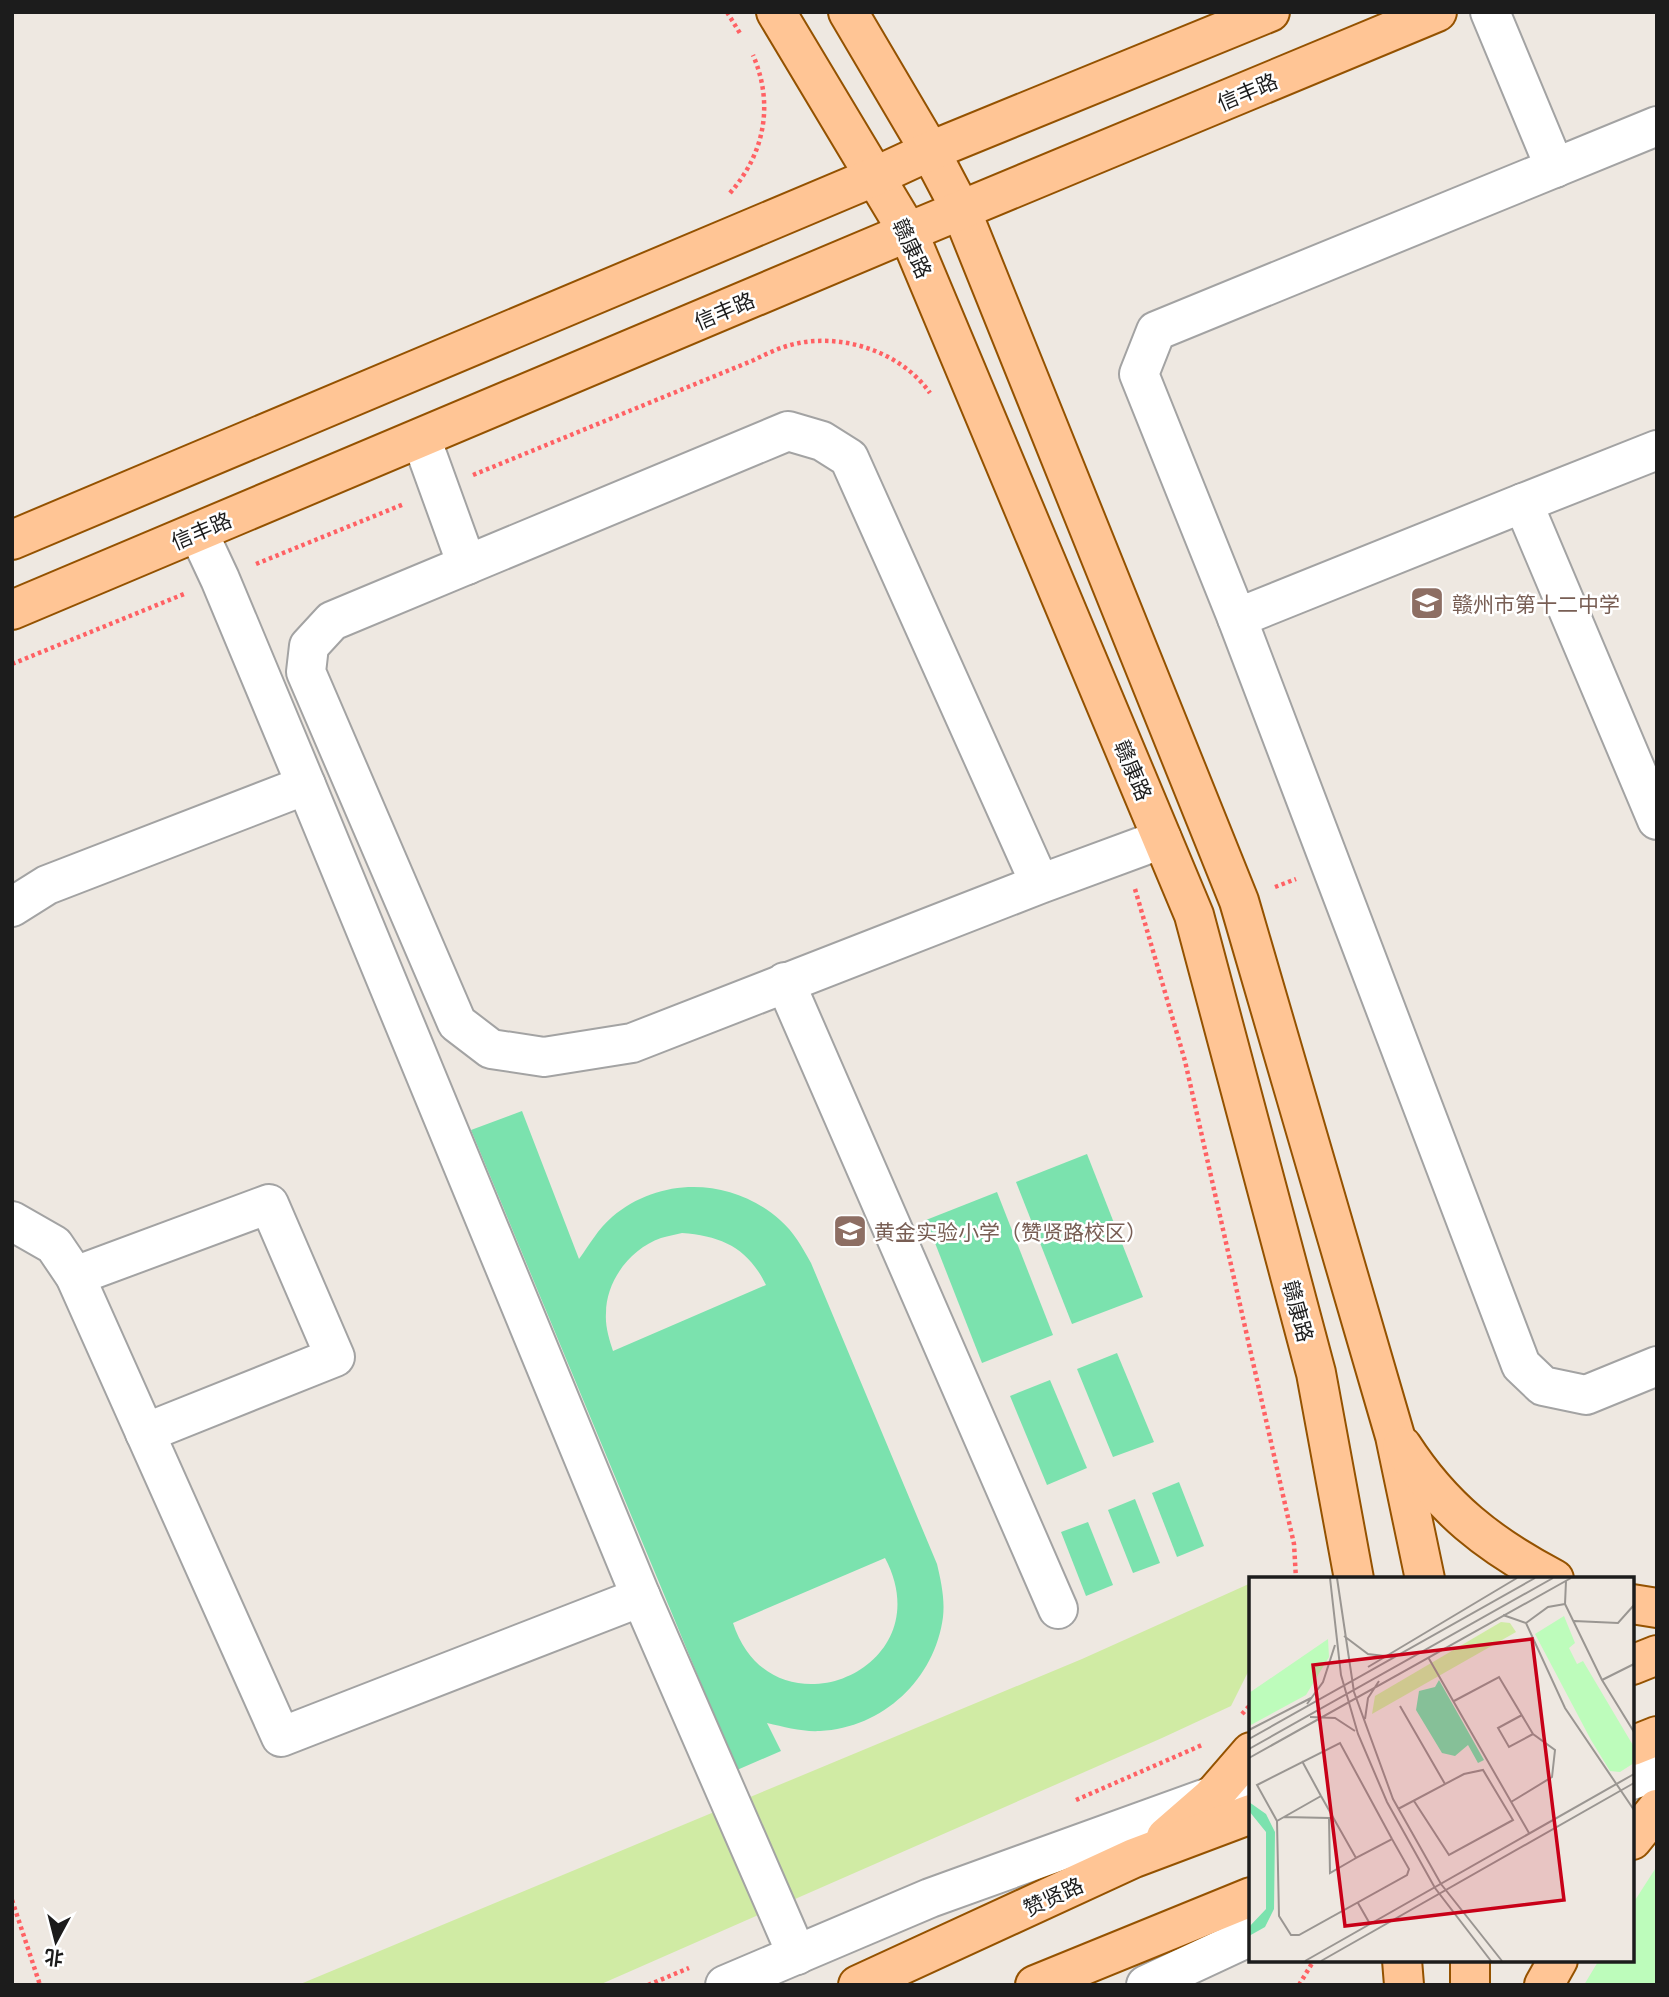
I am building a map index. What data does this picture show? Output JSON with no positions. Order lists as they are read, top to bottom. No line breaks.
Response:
{"streets":{"main road":["信丰路","赣康路","赞贤路"]},"crossings":[["信丰路","赣康路"]],"places":{"school or university":["赣州市第十二中学","黄金实验小学（赞贤路校区）"]},"north":"bottom"}
